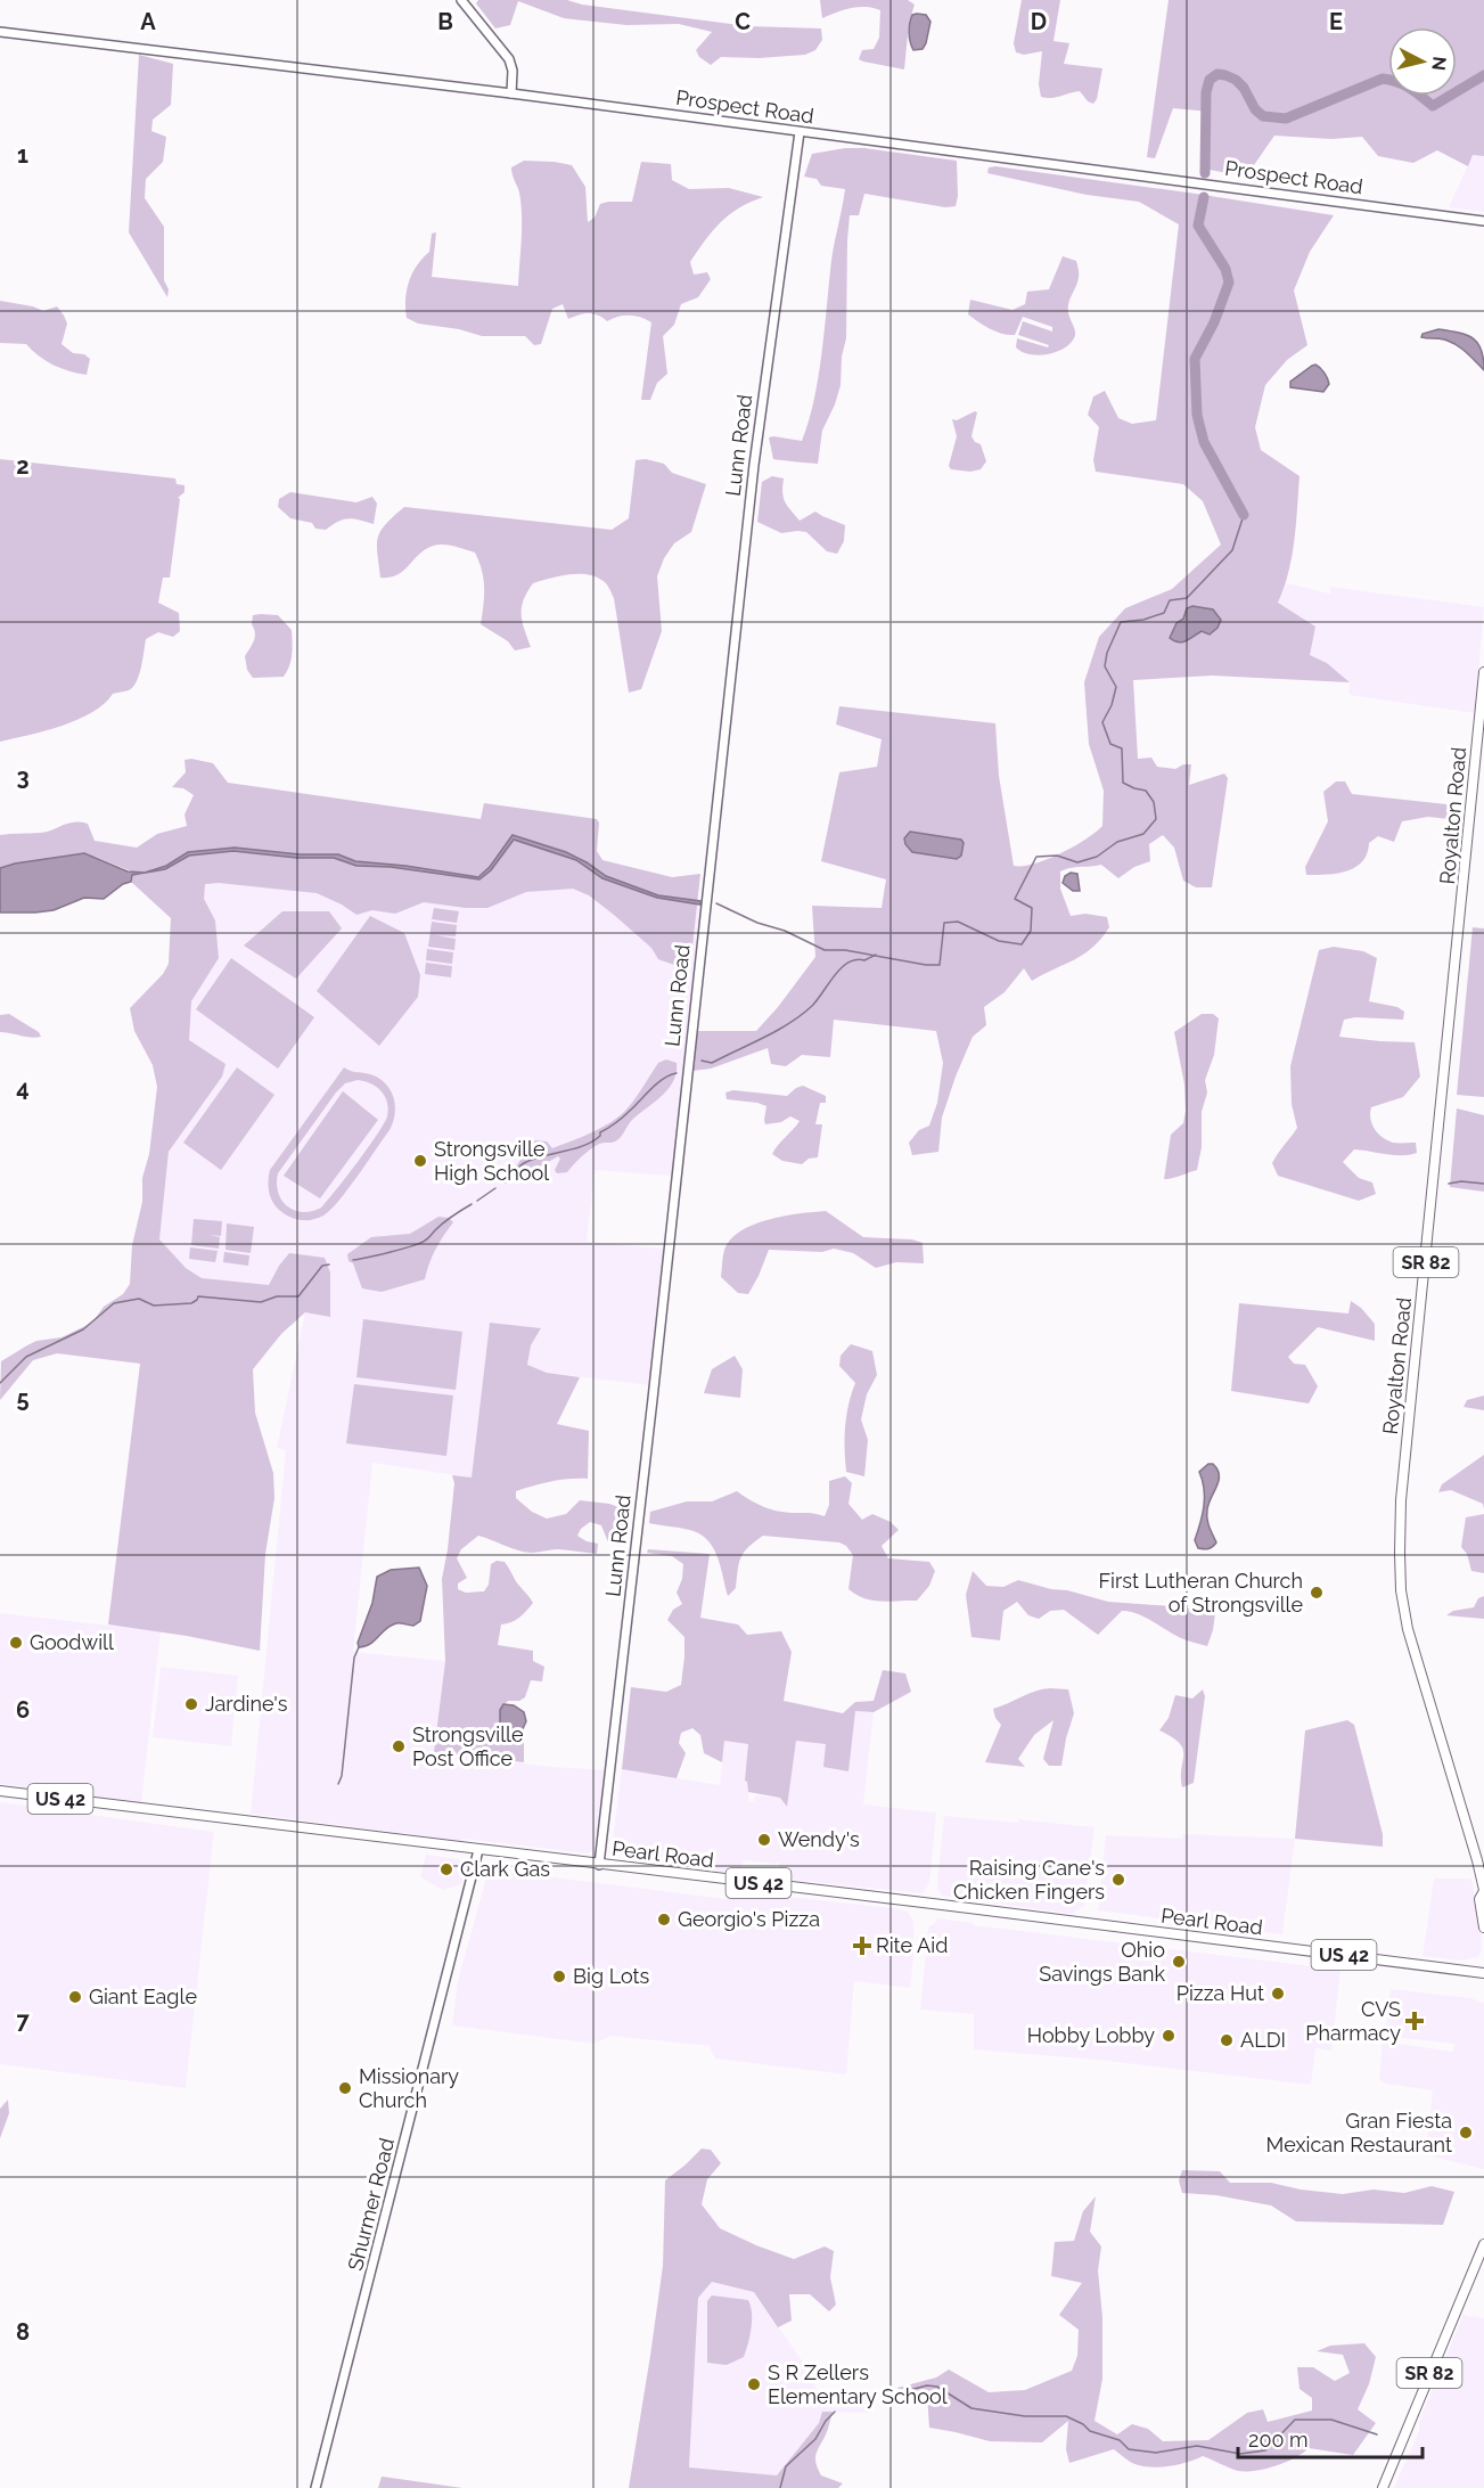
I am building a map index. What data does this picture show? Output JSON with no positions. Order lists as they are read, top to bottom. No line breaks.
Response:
{"streets":{"main road":["Royalton Road","SR 82","US 42","Pearl Road"],"street":["Prospect Road","Lunn Road","Shurmer Road"]},"crossings":[["Prospect Road","Lunn Road"],["Lunn Road","Pearl Road"],["Pearl Road","Shurmer Road"]],"places":{"other":["Strongsville High School","First Lutheran Church of Strongsville","Goodwill","Jardine's","Strongsville Post Office","Wendy's","Clark Gas","Raising Cane's Chicken Fingers","Georgio's Pizza","Ohio Savings Bank","Big Lots","Pizza Hut","Giant Eagle","Hobby Lobby","ALDI","Missionary Church","Gran Fiesta Mexican Restaurant","S R Zellers Elementary School"],"health":["Rite Aid","CVS Pharmacy"]},"scale_bar":"200 m","north":"right","grid":{"columns":["A","B","C","D","E"],"rows":["1","2","3","4","5","6","7","8"]}}
